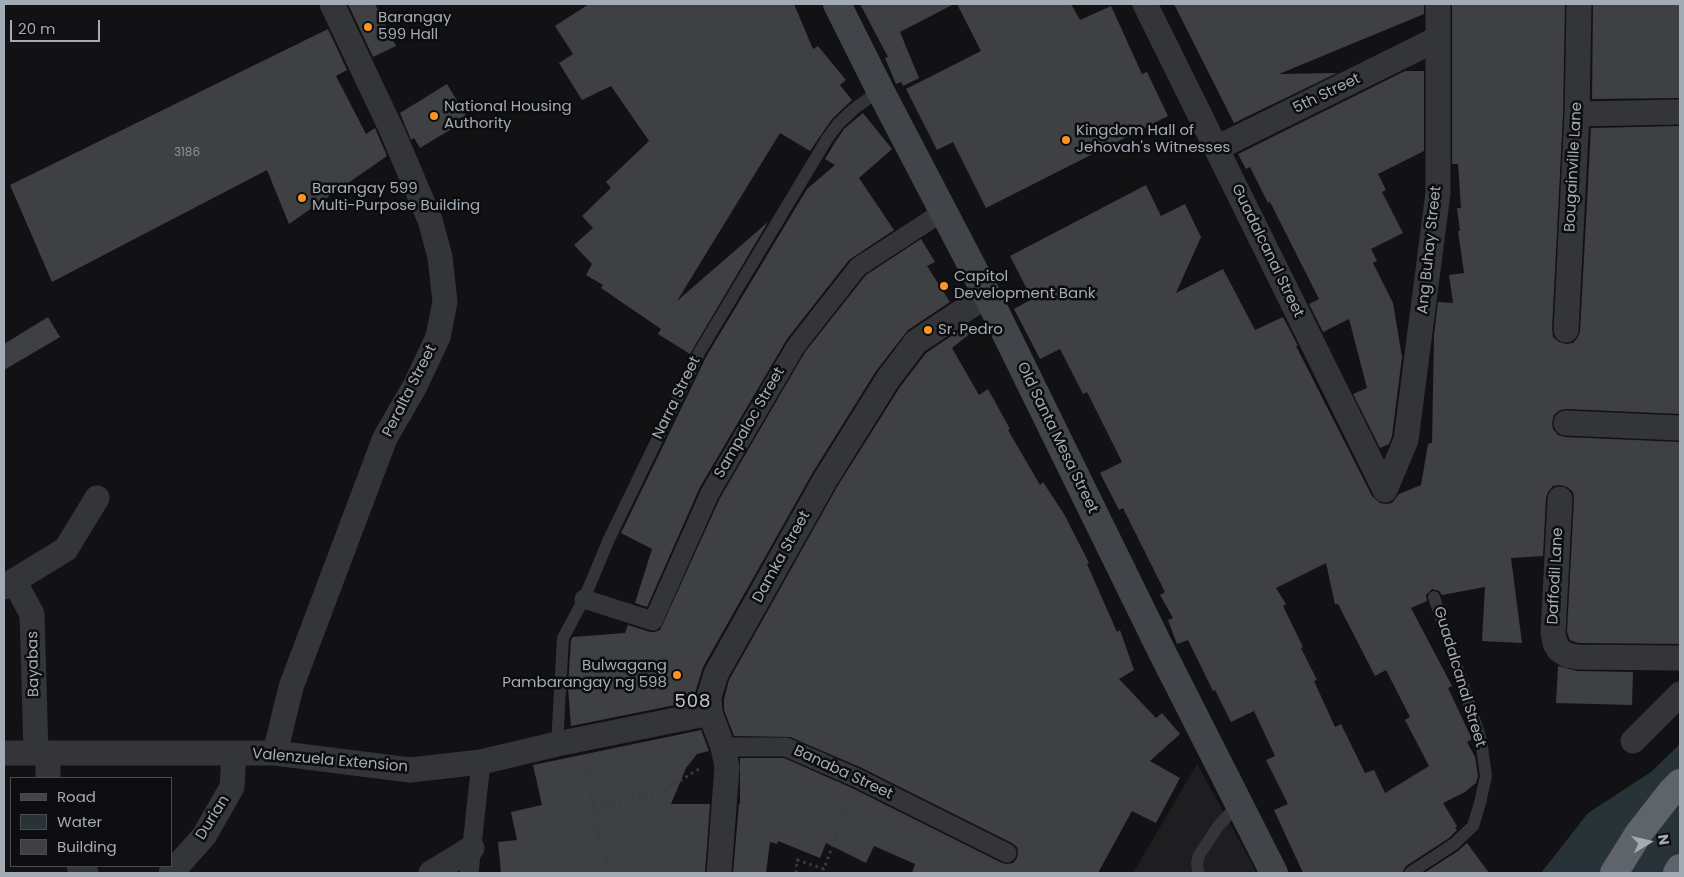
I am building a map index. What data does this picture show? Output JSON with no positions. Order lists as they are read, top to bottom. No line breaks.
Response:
{"streets":{"main road":["Old Santa Mesa Street"],"street":["5th Street","Bougainville Lane","Ang Buhay Street","Guadalcanal Street","Peralta Street","Sampaloc Street","Damka Street","Daffodil Lane","Bayabas","Valenzuela Extension","Banaba Street","Durian"],"lane":["Narra Street"]},"crossings":[["5th Street","Ang Buhay Street"],["5th Street","Guadalcanal Street"],["Ang Buhay Street","Guadalcanal Street"],["Peralta Street","Valenzuela Extension"],["Narra Street","Sampaloc Street"],["Narra Street","Old Santa Mesa Street"],["Narra Street","Valenzuela Extension"],["Sampaloc Street","Old Santa Mesa Street"],["Old Santa Mesa Street","Damka Street"],["Damka Street","Valenzuela Extension"],["Damka Street","Banaba Street"],["Bayabas","Valenzuela Extension"],["Valenzuela Extension","Durian"]],"districts":["508"],"places":["Barangay 599 Hall","National Housing Authority","Kingdom Hall of Jehovah's Witnesses","Barangay 599 Multi-Purpose Building","Capitol Development Bank","Sr. Pedro","Bulwagang Pambarangay ng 598"],"house_numbers":["3186"],"legend":["Road","Water","Building"],"scale_bar":"20 m","north":"right"}
